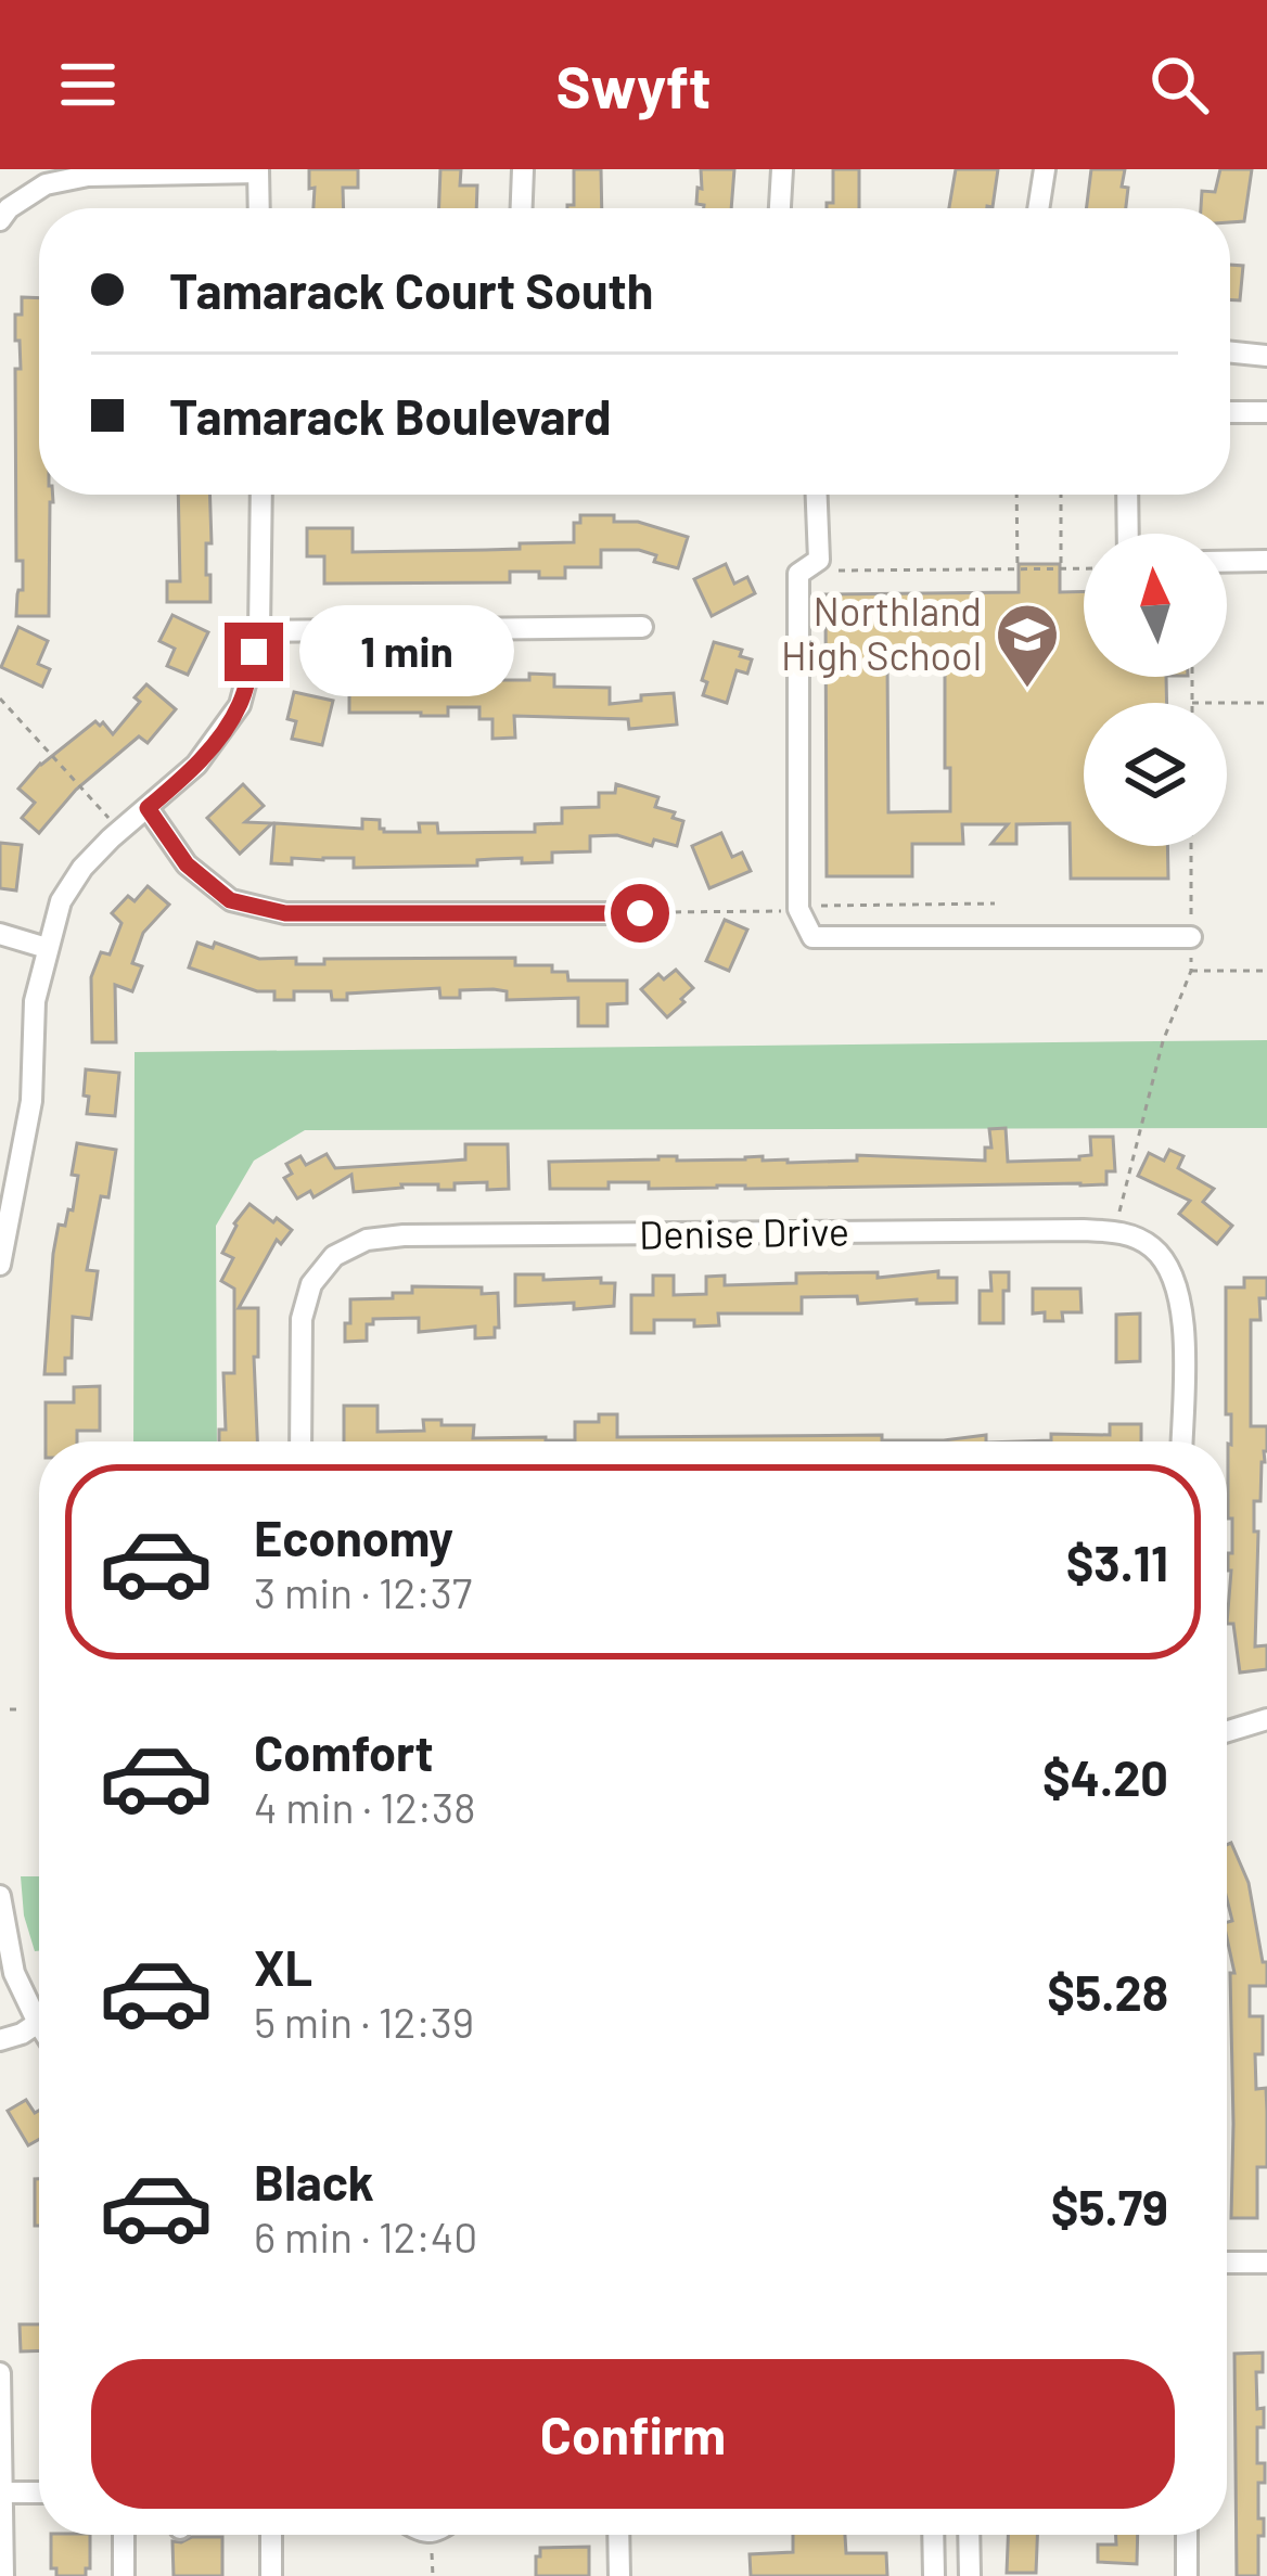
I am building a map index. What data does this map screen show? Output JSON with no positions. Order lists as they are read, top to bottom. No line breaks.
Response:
{"streets":{"street":["Denise Drive"]},"places":{"school or university":["Northland High School"]},"north":"top","page":{"header":"Swyft","banner":["Tamarack Court South","Tamarack Boulevard"],"bubble":"1 min","list":[{"name":"Economy","note":"3 min · 12:37","value":"$3.11"},{"name":"Comfort","note":"4 min · 12:38","value":"$4.20"},{"name":"XL","note":"5 min · 12:39","value":"$5.28"},{"name":"Black","note":"6 min · 12:40","value":"$5.79"}],"buttons":"Confirm"}}
